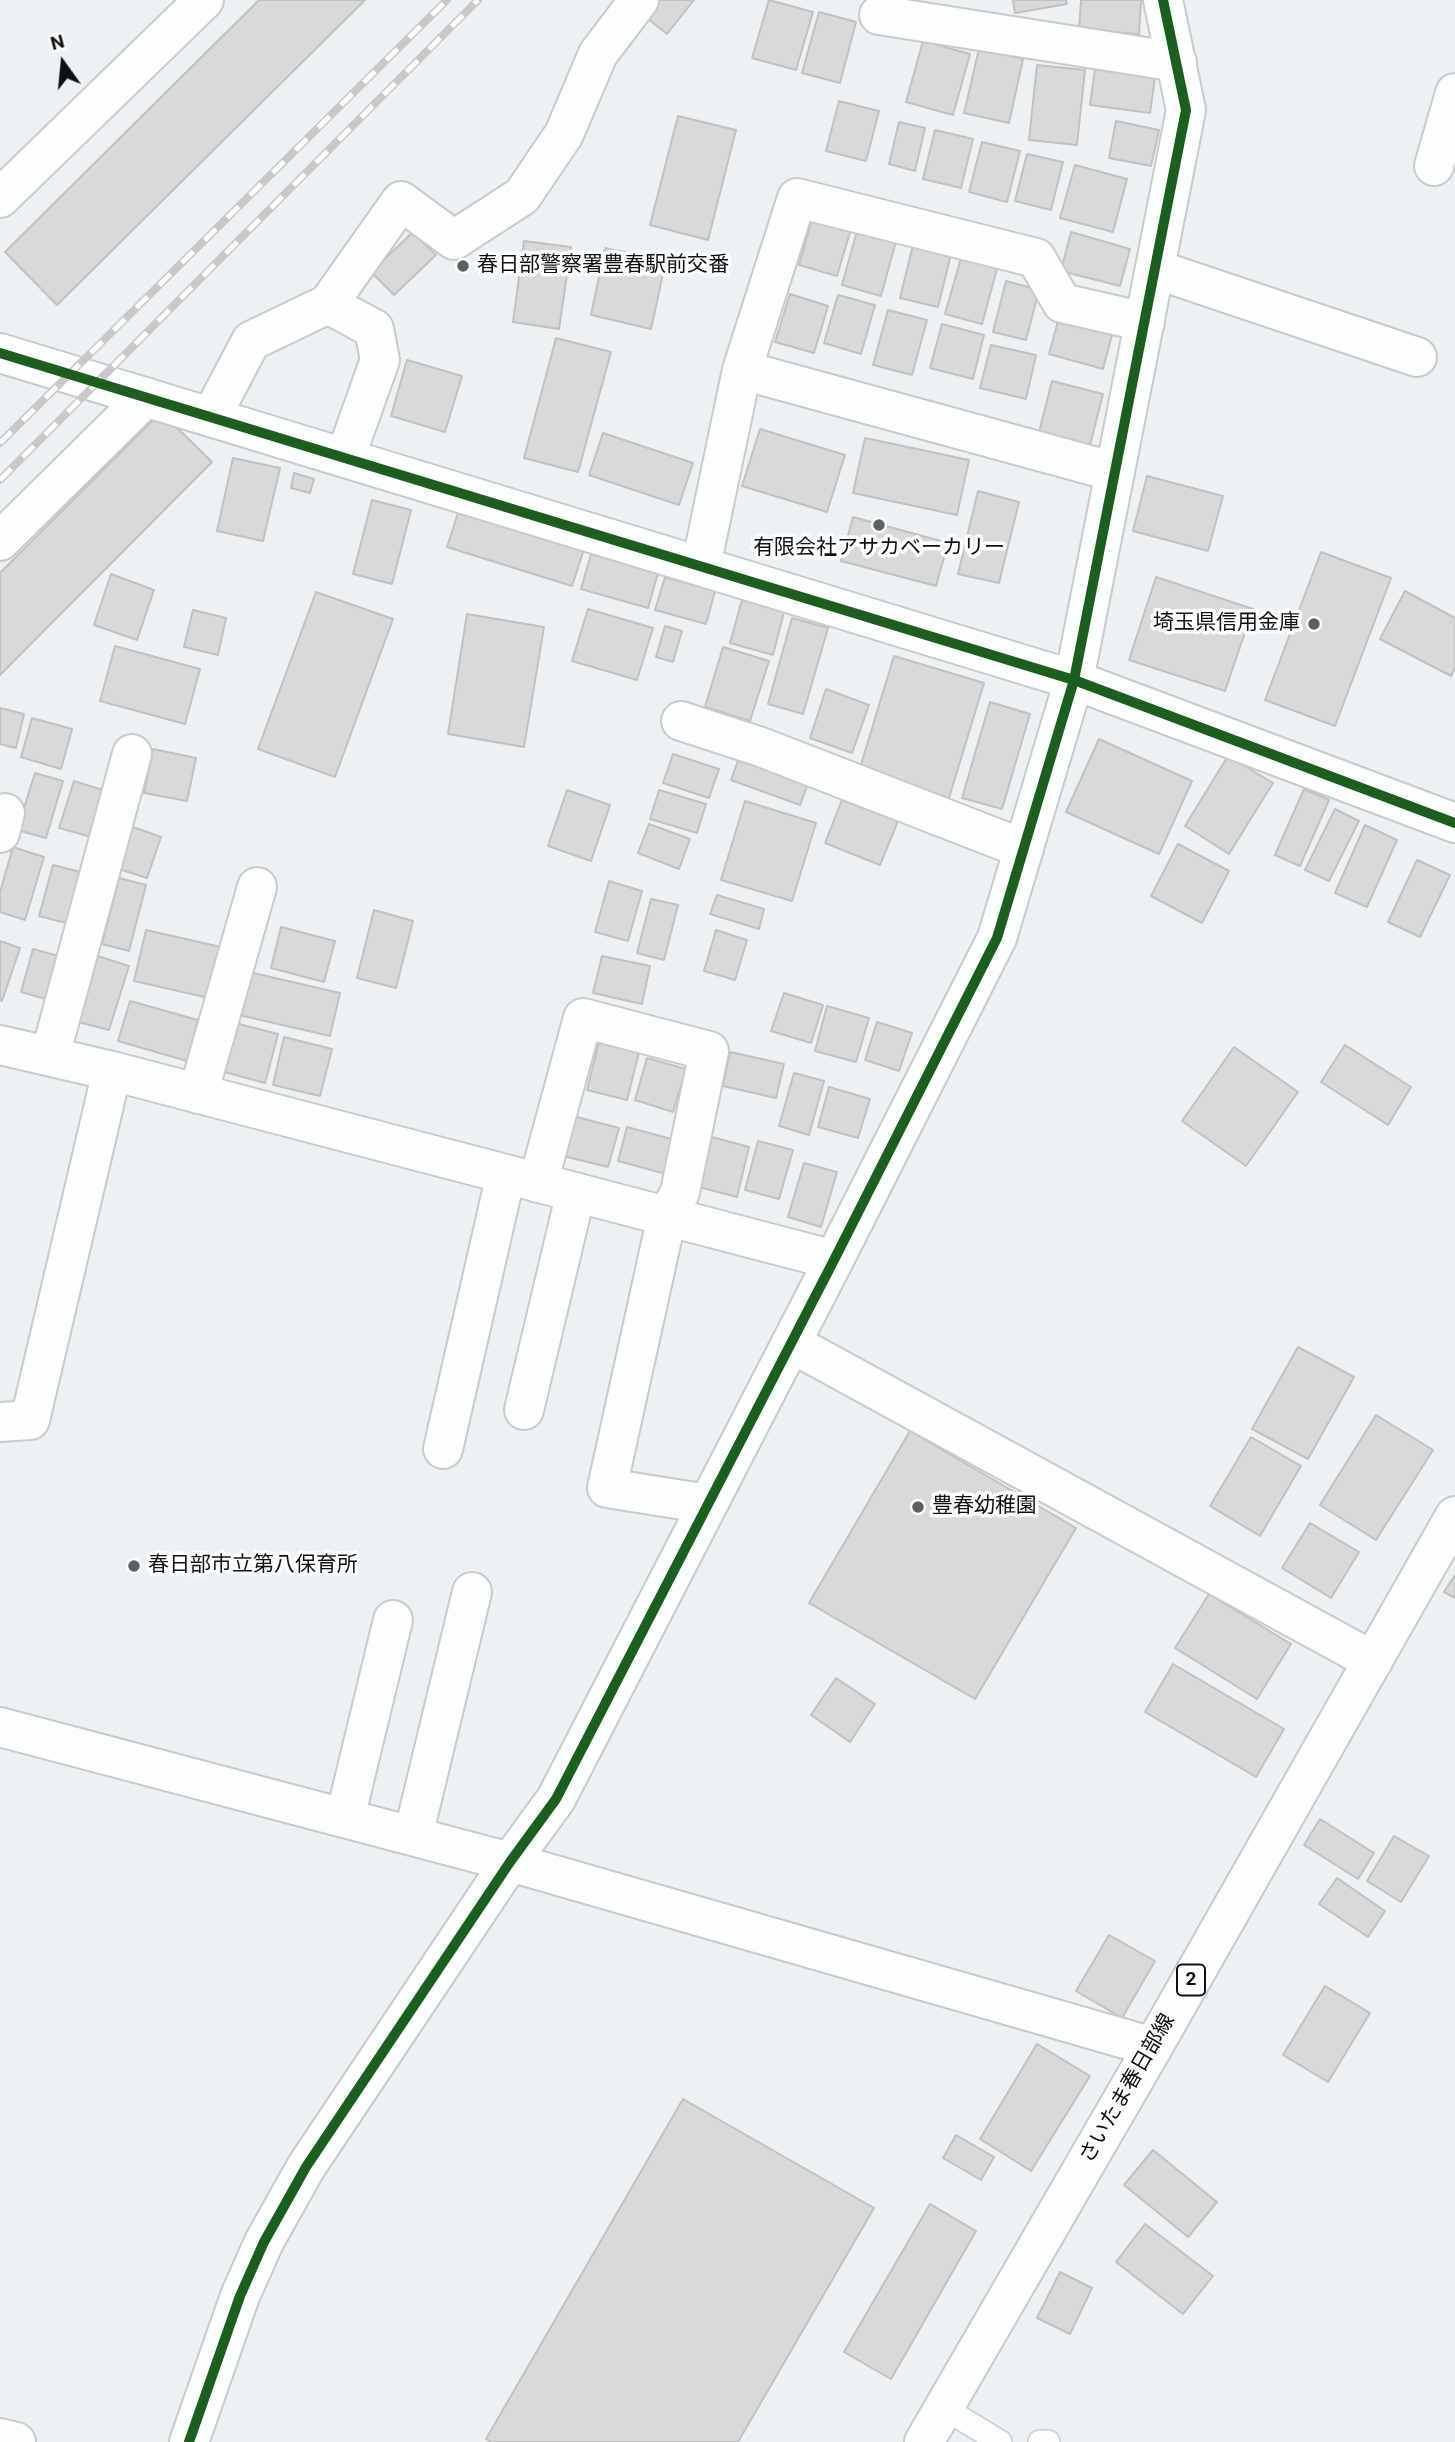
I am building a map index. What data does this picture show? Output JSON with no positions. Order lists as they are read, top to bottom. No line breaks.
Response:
{"streets":{"street":["2","さいたま春日部線"]},"places":["春日部警察署豊春駅前交番","有限会社アサカベーカリー","埼玉県信用金庫","豊春幼稚園","春日部市立第八保育所"],"north":"top"}
